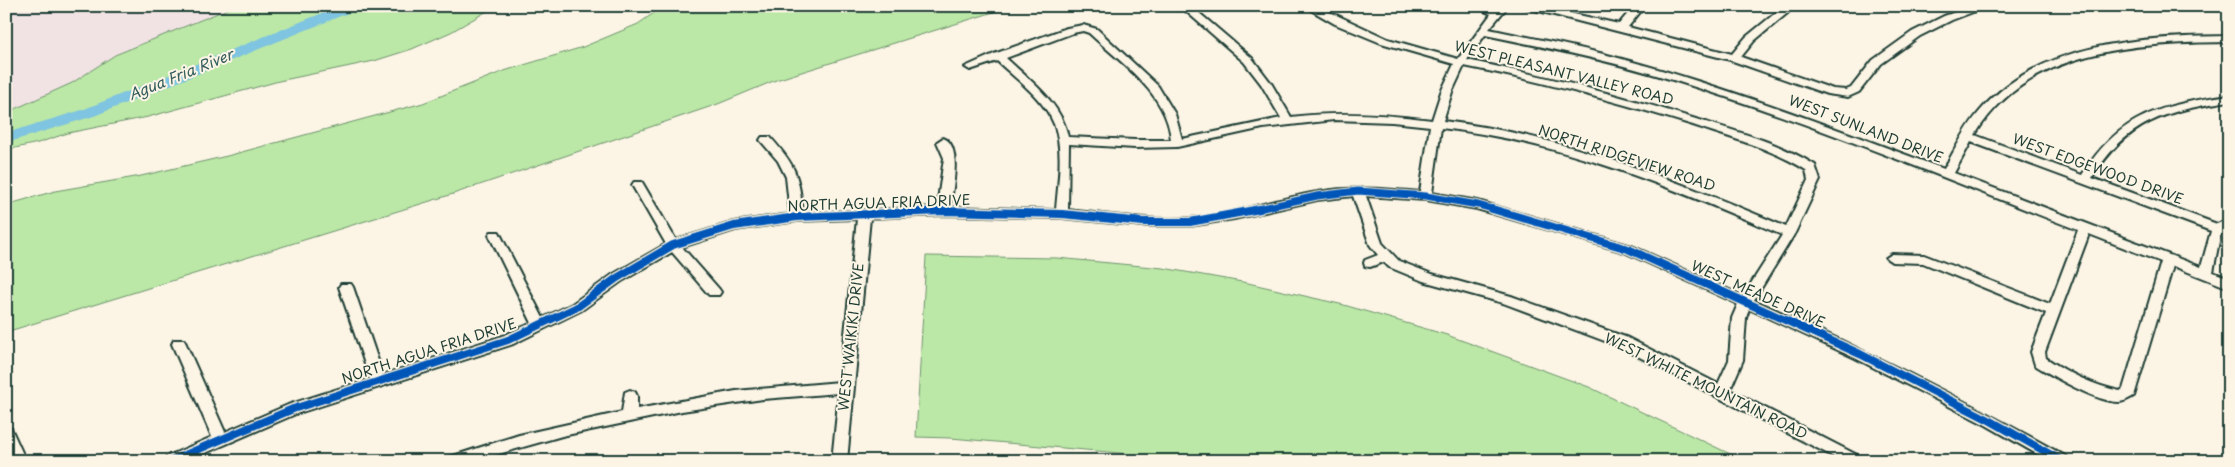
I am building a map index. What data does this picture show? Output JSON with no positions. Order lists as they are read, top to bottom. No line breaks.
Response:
{"streets":{"street":["WEST PLEASANT VALLEY ROAD","WEST SUNLAND DRIVE","NORTH RIDGEVIEW ROAD","WEST EDGEWOOD DRIVE","NORTH AGUA FRIA DRIVE","WEST MEADE DRIVE","WEST WAIKIKI DRIVE","WEST WHITE MOUNTAIN ROAD"]},"crossings":[["WEST PLEASANT VALLEY ROAD","NORTH RIDGEVIEW ROAD"],["NORTH AGUA FRIA DRIVE","WEST MEADE DRIVE"],["NORTH AGUA FRIA DRIVE","WEST WAIKIKI DRIVE"]],"water":["Agua Fria River"]}
